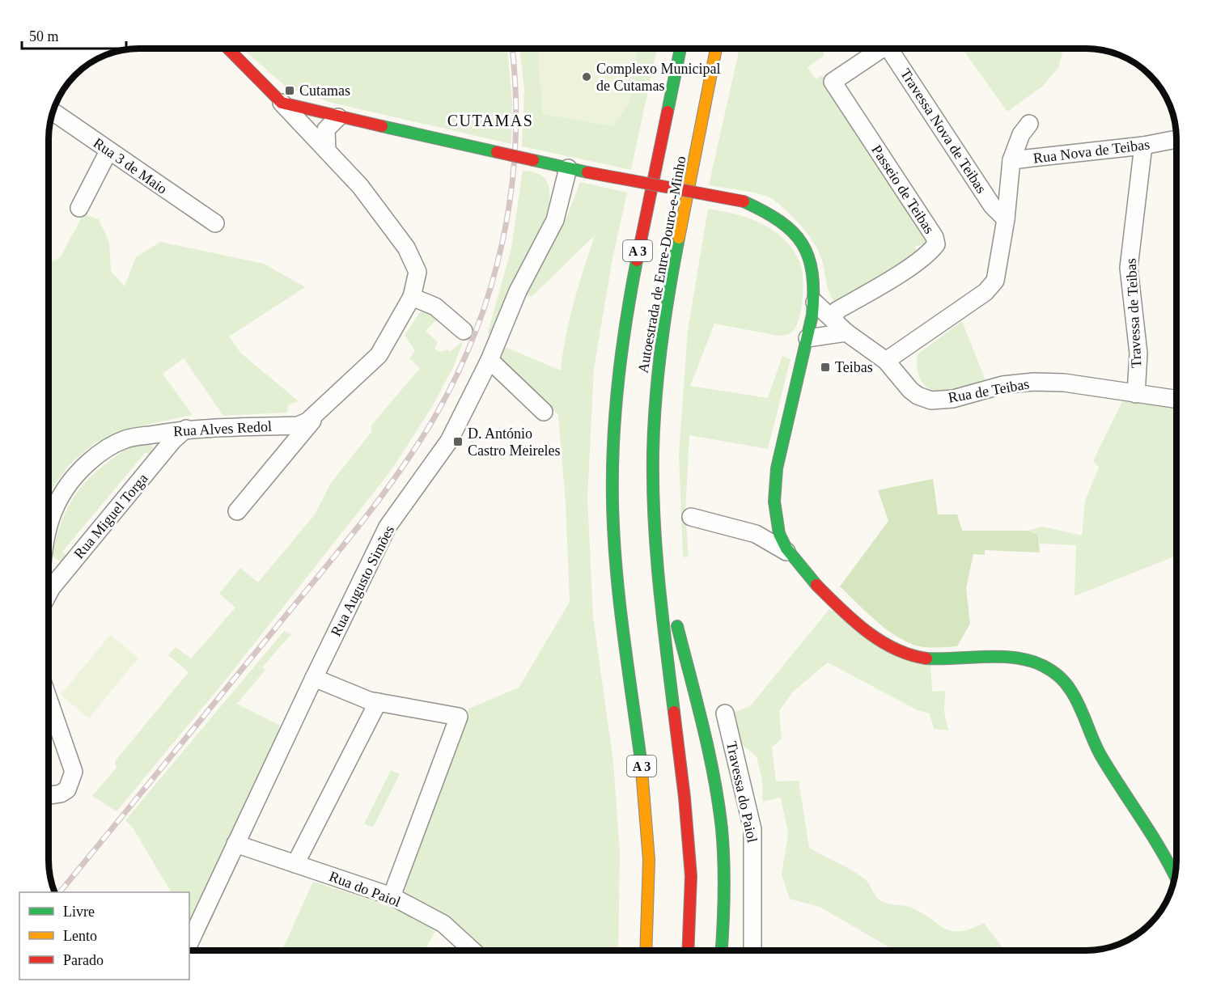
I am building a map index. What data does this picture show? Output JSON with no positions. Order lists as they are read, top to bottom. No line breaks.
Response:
{"streets":{"main road":["A 3","Autoestrada de Entre-Douro-e-Minho"],"street":["Travessa Nova de Teibas","Rua Nova de Teibas","Rua 3 de Maio","Passeio de Teibas","Travessa de Teibas","Rua de Teibas","Rua Alves Redol","Rua Miguel Torga","Rua Augusto Simões","Travessa do Paiol","Rua do Paiol"]},"crossings":[["Travessa Nova de Teibas","Rua Nova de Teibas"],["Rua Nova de Teibas","Travessa de Teibas"],["Rua Nova de Teibas","Rua de Teibas"],["Passeio de Teibas","Rua de Teibas"],["Travessa de Teibas","Rua de Teibas"],["Rua Alves Redol","Rua Miguel Torga"],["Rua Augusto Simões","Rua do Paiol"]],"districts":["CUTAMAS"],"places":{"other":["Complexo Municipal de Cutamas"],"transit":["Cutamas","Teibas","D. António Castro Meireles"]},"legend":["Livre","Lento","Parado"],"scale_bar":"50 m"}
